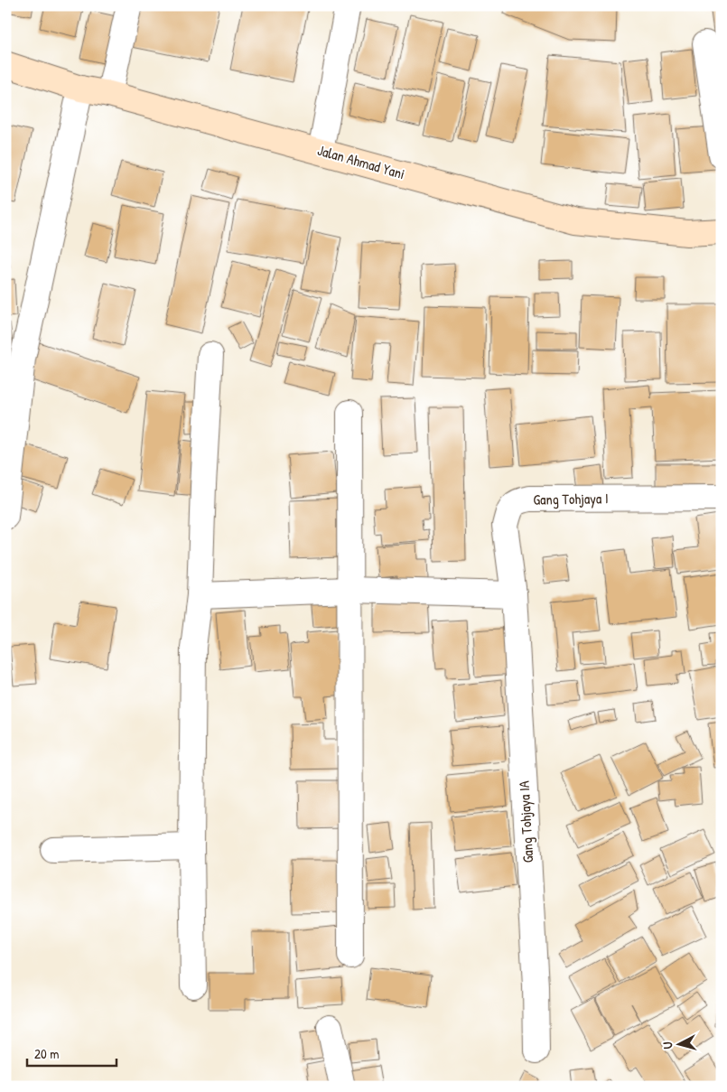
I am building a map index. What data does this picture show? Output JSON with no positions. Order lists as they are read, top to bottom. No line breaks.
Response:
{"streets":{"main road":["Jalan Ahmad Yani"],"street":["Gang Tohjaya I","Gang Tohjaya IA"]},"crossings":[["Gang Tohjaya I","Gang Tohjaya IA"]],"scale_bar":"20 m","north":"left"}
